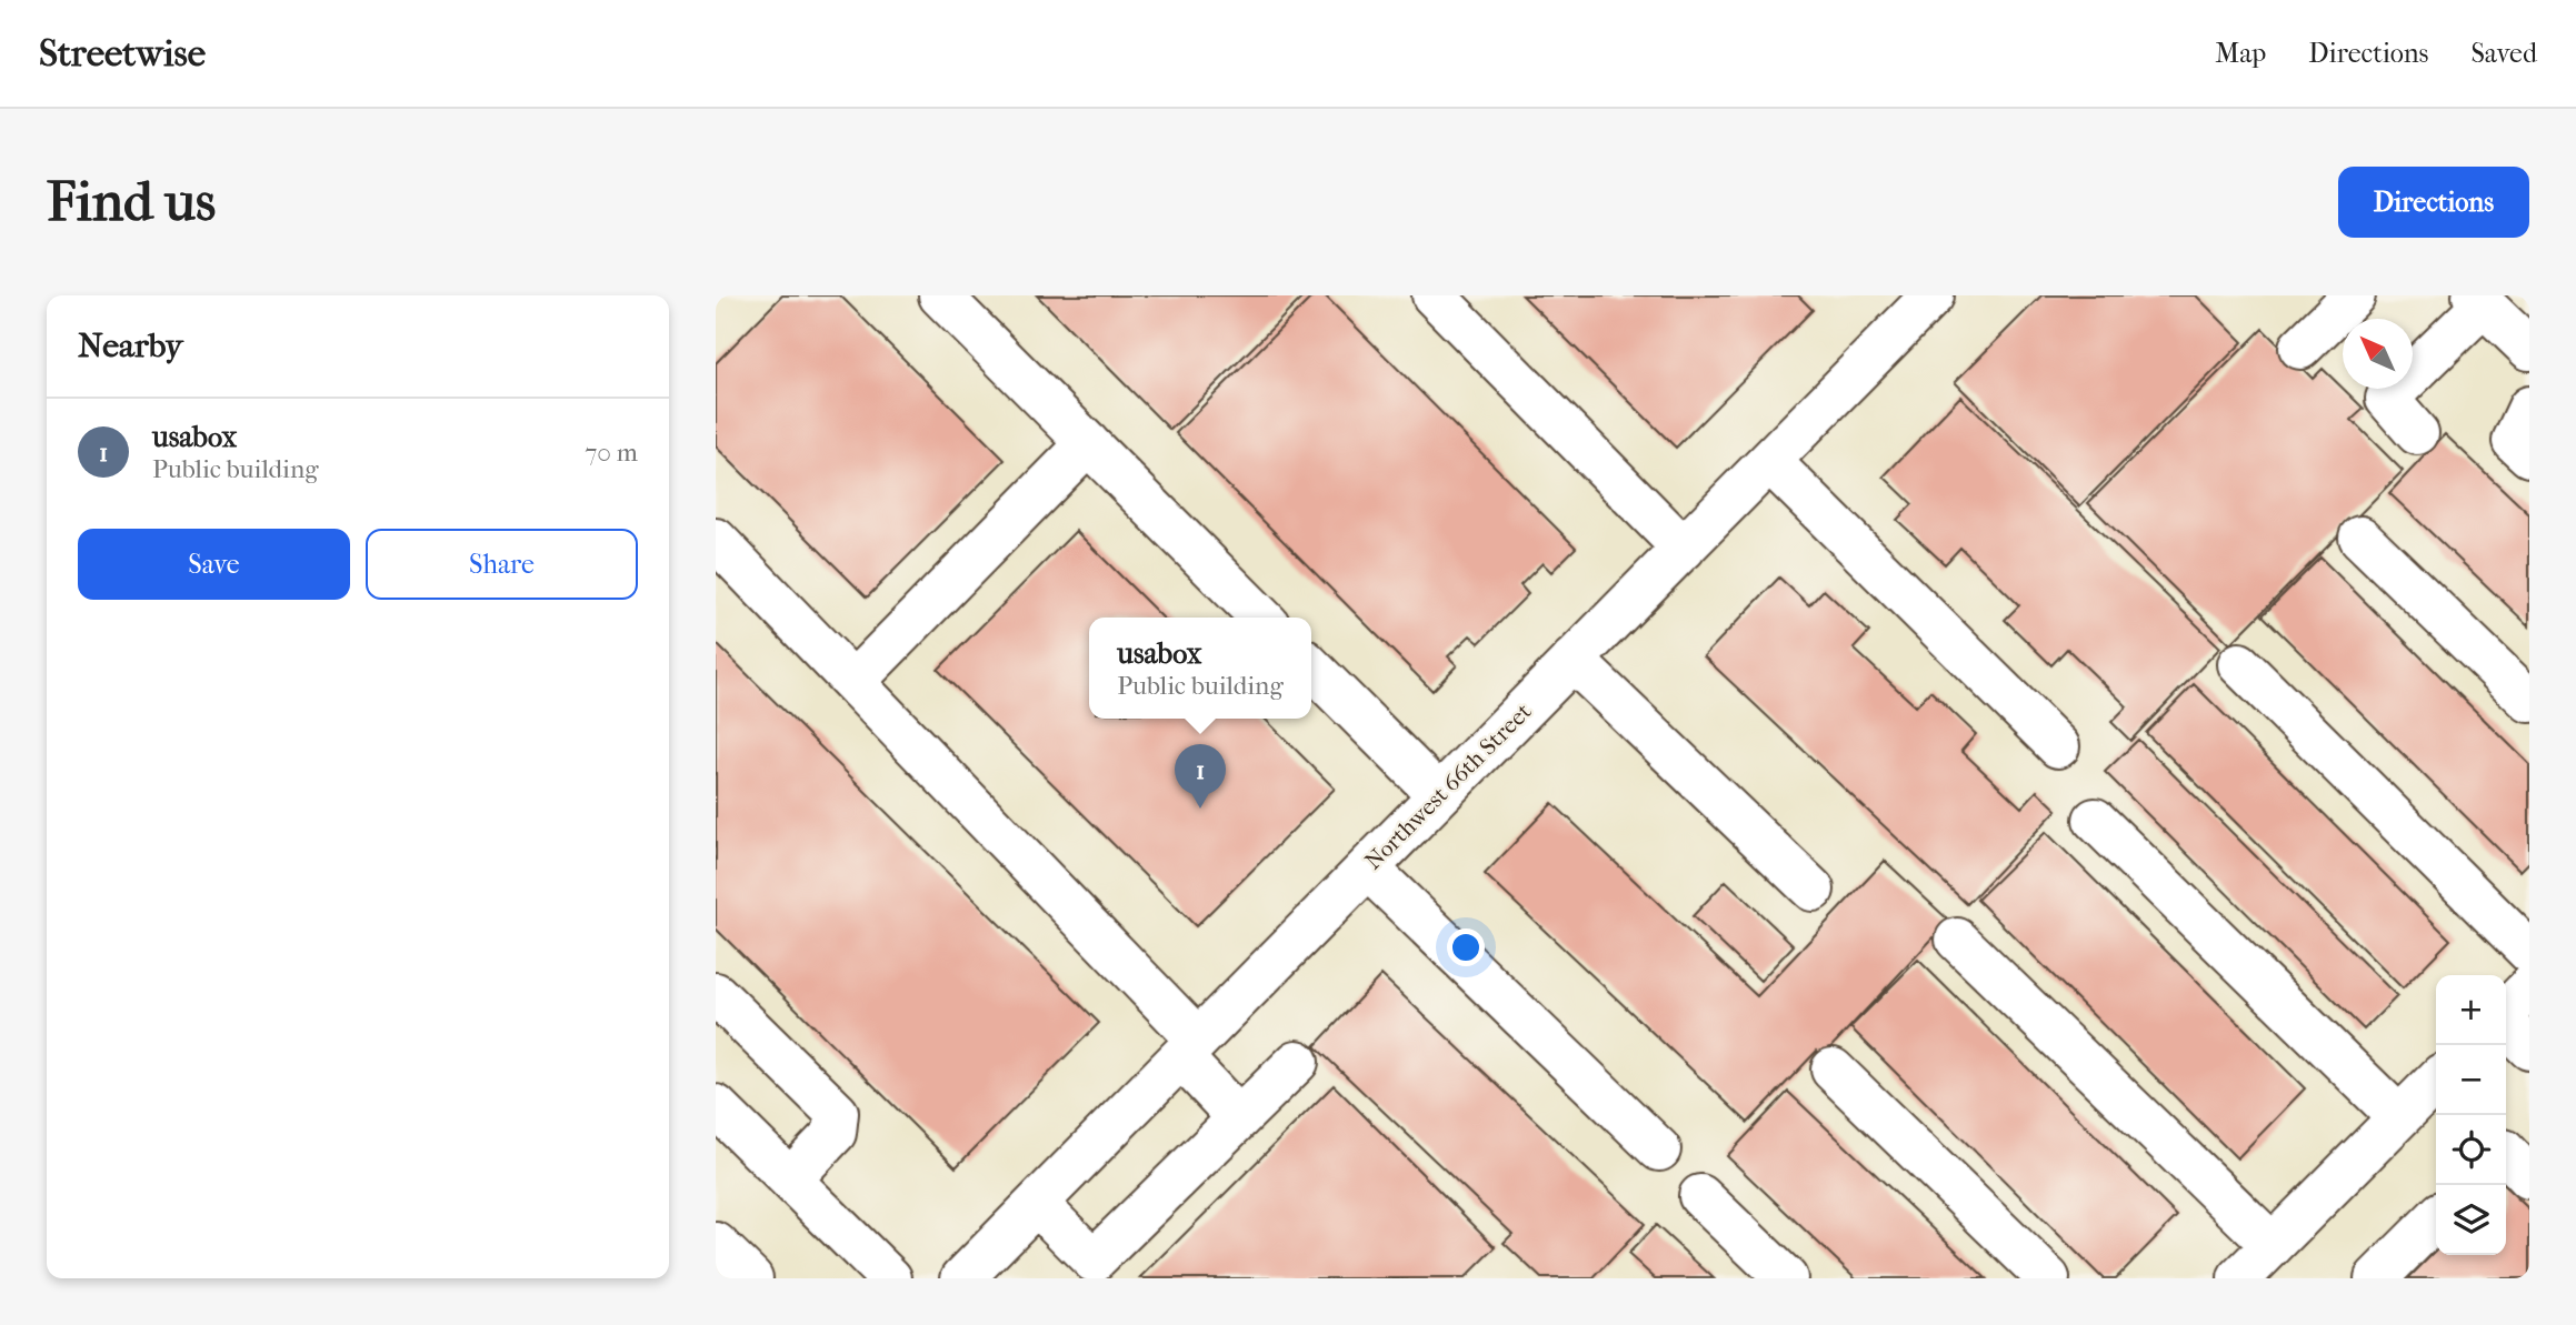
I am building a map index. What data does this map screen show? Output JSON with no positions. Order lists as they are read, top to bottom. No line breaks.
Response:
{"streets":{"street":["Northwest 66th Street"]},"north":"top left","page":{"header":"Streetwise","nav":["Map","Directions","Saved"],"buttons":["Directions",["Save","Share"]],"title":"Find us","heading":"Nearby","list":[{"mark":"1","name":"usabox","note":"Public building","value":"70 m"}],"popup":["usabox","Public building"],"pins":"1","map_buttons":["+","−"]}}
